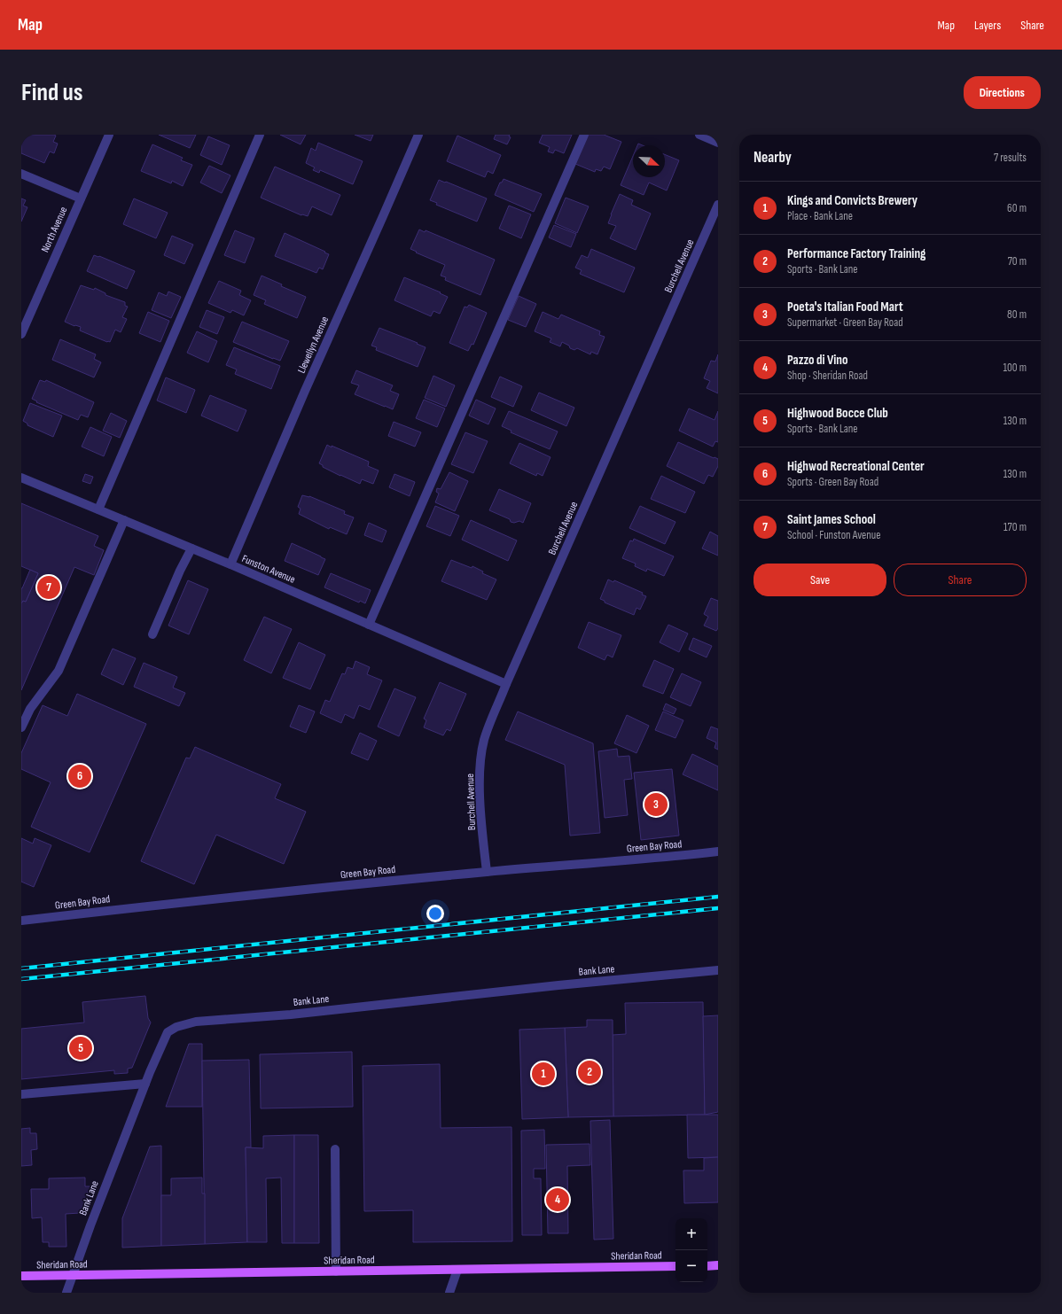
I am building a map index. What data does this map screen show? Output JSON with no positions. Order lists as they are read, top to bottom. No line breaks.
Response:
{"streets":{"main road":["Sheridan Road"],"street":["North Avenue","Burchell Avenue","Llewellyn Avenue","Funston Avenue","Green Bay Road","Bank Lane"]},"crossings":[["Burchell Avenue","Funston Avenue"],["Burchell Avenue","Green Bay Road"],["Llewellyn Avenue","Funston Avenue"],["Bank Lane","Sheridan Road"]],"north":"bottom right","page":{"header":"Map","nav":["Map","Layers","Share"],"buttons":["Directions",["Save","Share"]],"title":"Find us","heading":["Nearby","7 results"],"list":[{"mark":"1","name":"Kings and Convicts Brewery","note":"Place · Bank Lane","value":"60 m"},{"mark":"2","name":"Performance Factory Training","note":"Sports · Bank Lane","value":"70 m"},{"mark":"3","name":"Poeta's Italian Food Mart","note":"Supermarket · Green Bay Road","value":"80 m"},{"mark":"4","name":"Pazzo di Vino","note":"Shop · Sheridan Road","value":"100 m"},{"mark":"5","name":"Highwood Bocce Club","note":"Sports · Bank Lane","value":"130 m"},{"mark":"6","name":"Highwod Recreational Center","note":"Sports · Green Bay Road","value":"130 m"},{"mark":"7","name":"Saint James School","note":"School · Funston Avenue","value":"170 m"}],"pins":["7","6","3","5","2","1","4"],"map_buttons":["+","−"]}}
